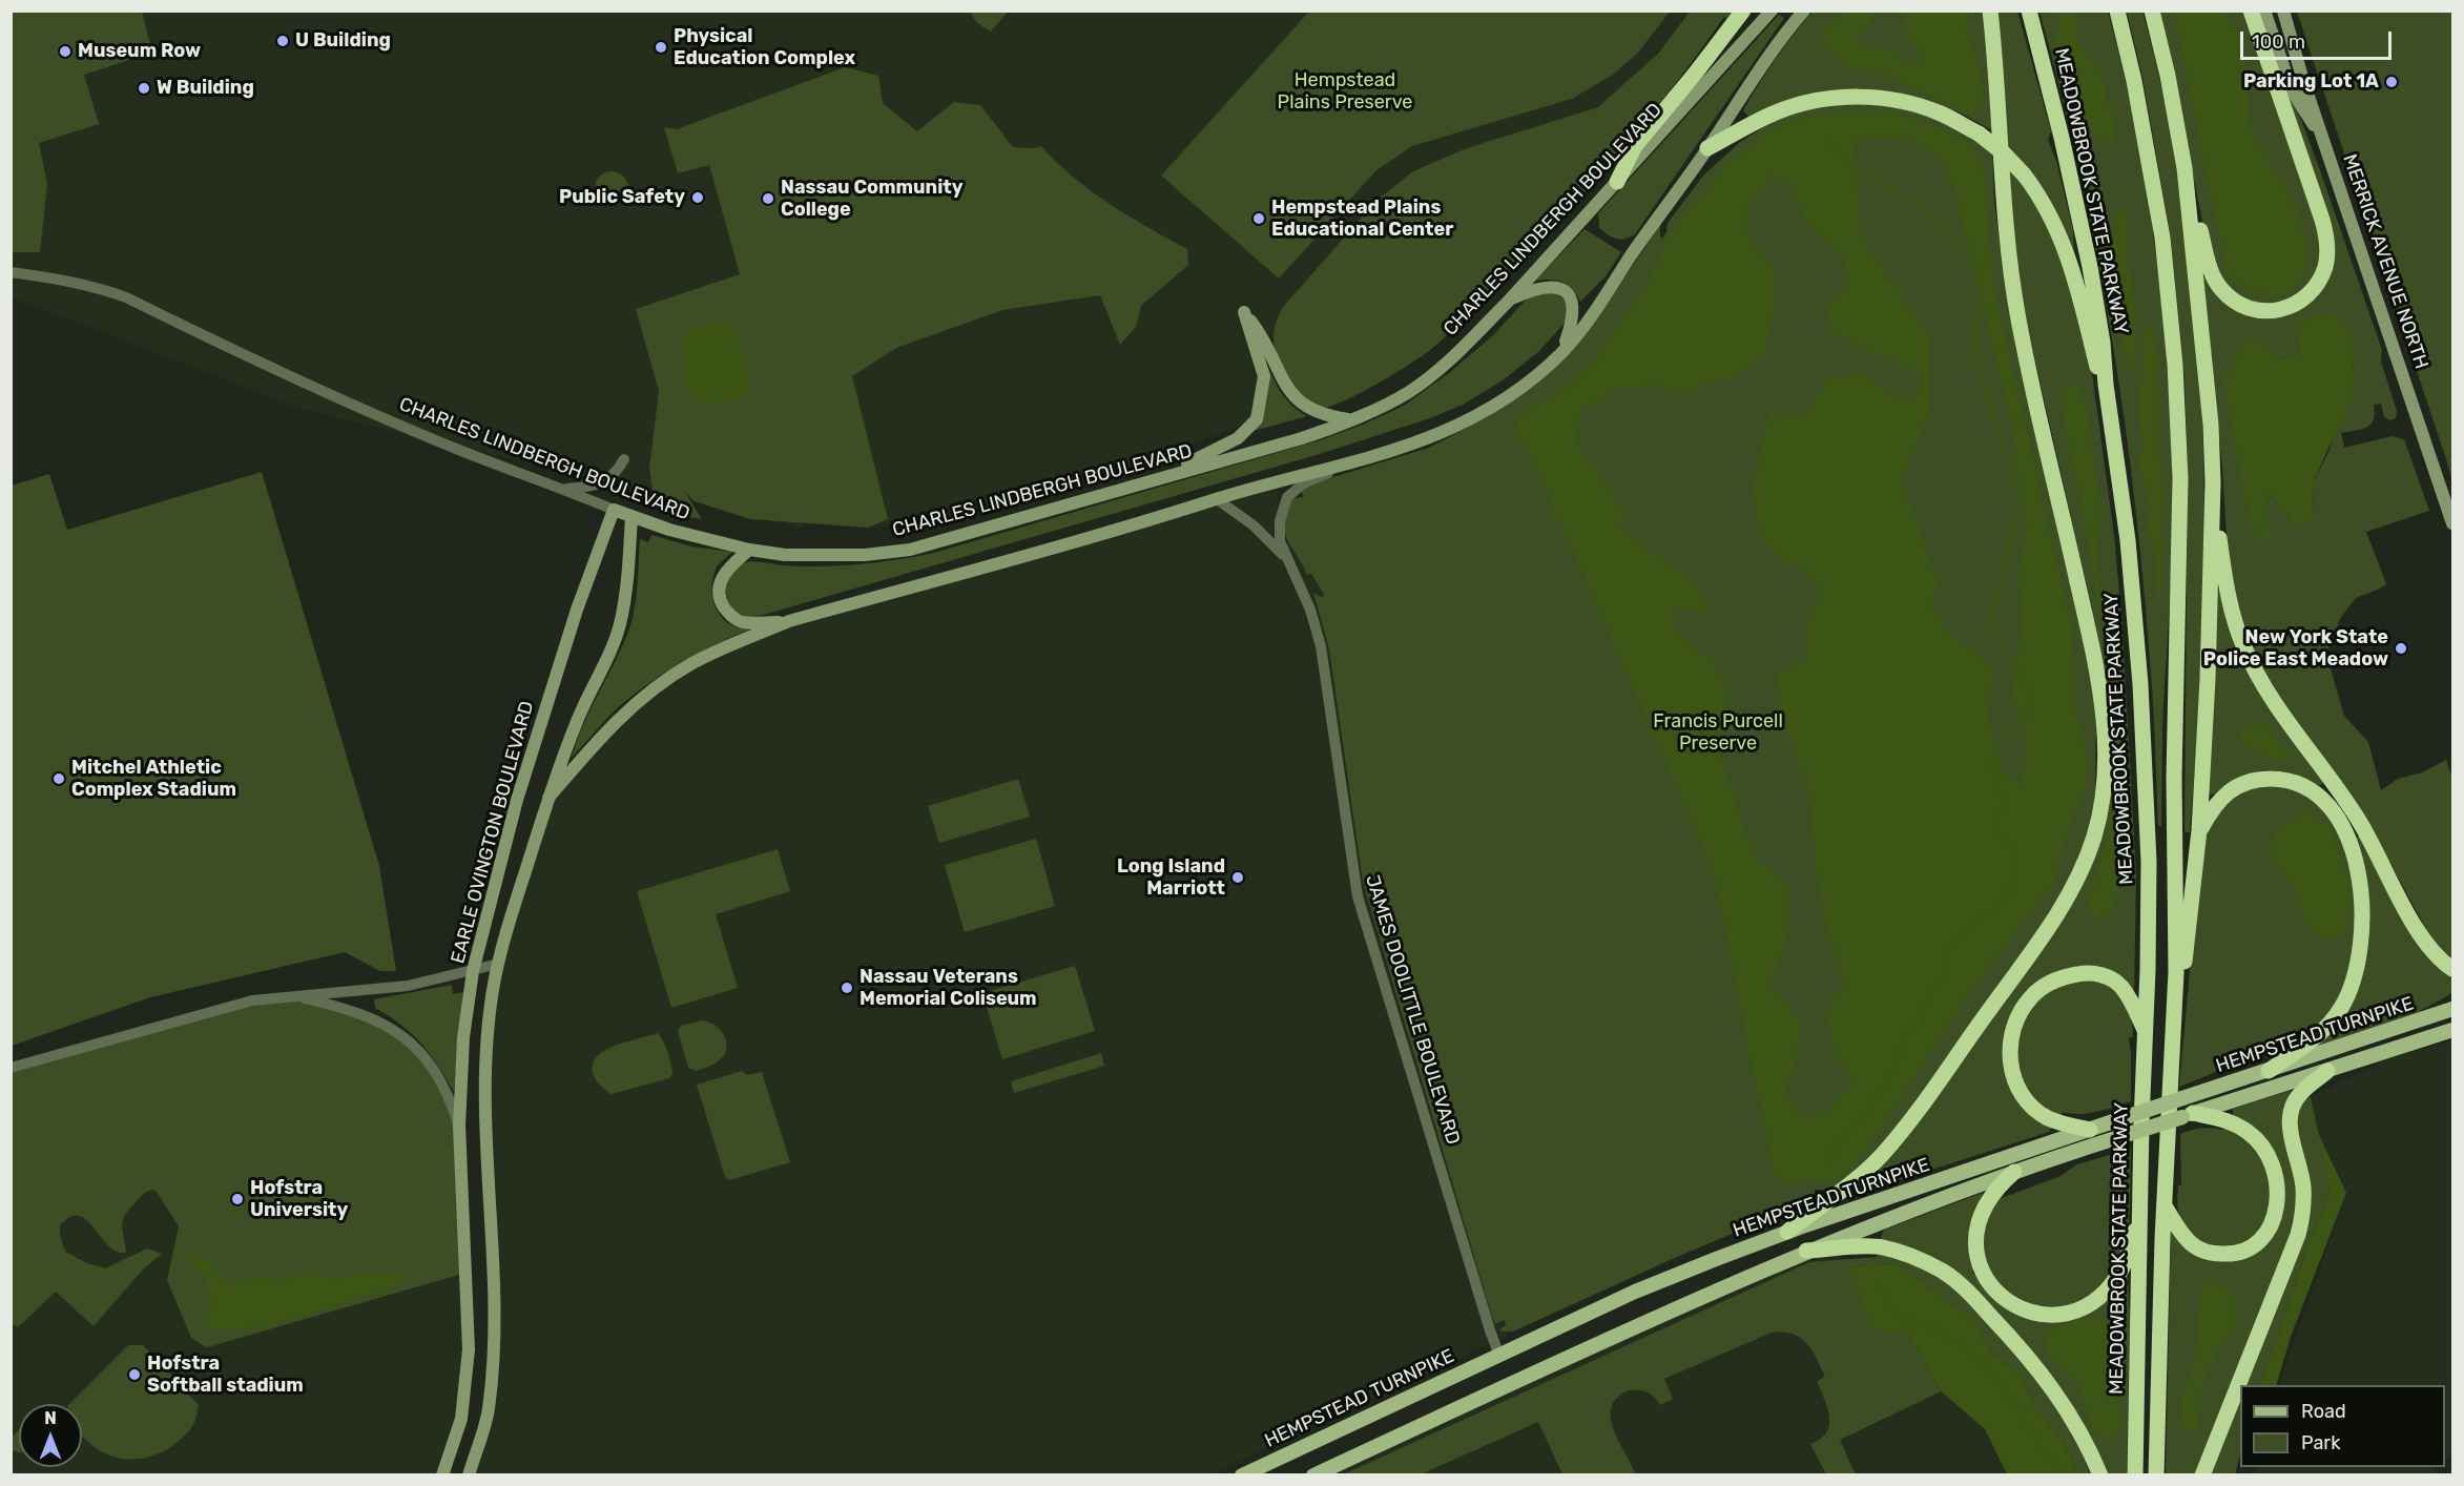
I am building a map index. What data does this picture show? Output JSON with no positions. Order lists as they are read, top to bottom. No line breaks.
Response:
{"streets":{"highway":["MEADOWBROOK STATE PARKWAY"],"main road":["CHARLES LINDBERGH BOULEVARD","MERRICK AVENUE NORTH","EARLE OVINGTON BOULEVARD","HEMPSTEAD TURNPIKE"],"street":["JAMES DOOLITTLE BOULEVARD"]},"crossings":[["CHARLES LINDBERGH BOULEVARD","EARLE OVINGTON BOULEVARD"],["JAMES DOOLITTLE BOULEVARD","HEMPSTEAD TURNPIKE"]],"parks":["Hempstead Plains Preserve","Francis Purcell Preserve"],"places":["U Building","Physical Education Complex","Museum Row","Parking Lot 1A","W Building","Public Safety","Nassau Community College","Hempstead Plains Educational Center","New York State Police East Meadow","Mitchel Athletic Complex Stadium","Long Island Marriott","Nassau Veterans Memorial Coliseum","Hofstra University","Hofstra Softball stadium"],"legend":["Road","Park"],"scale_bar":"100 m","north":"top"}
